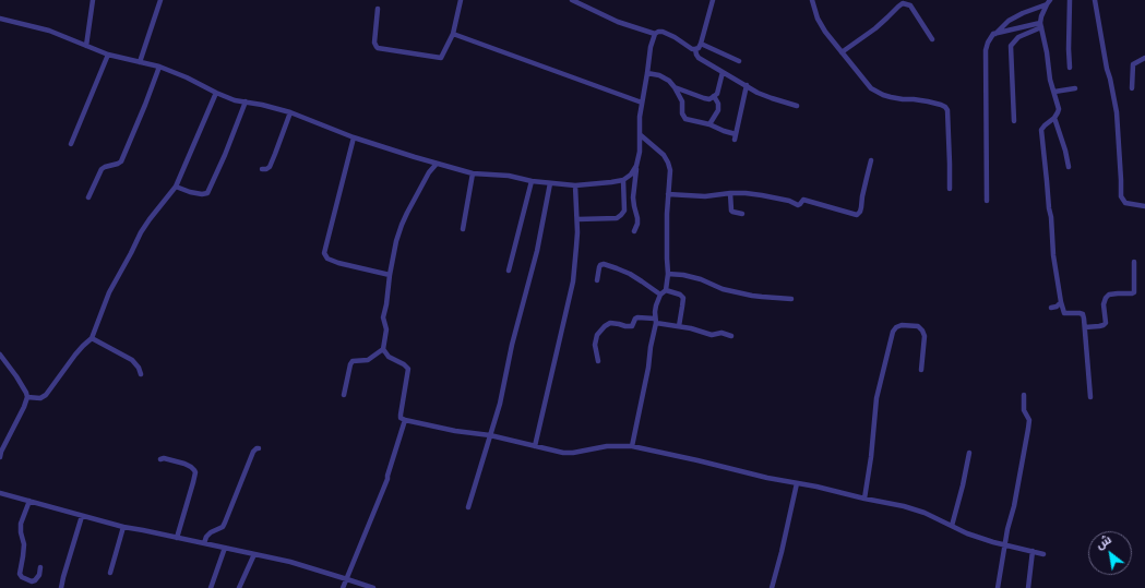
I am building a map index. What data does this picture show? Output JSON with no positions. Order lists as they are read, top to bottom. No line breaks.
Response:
{"north":"top left"}
